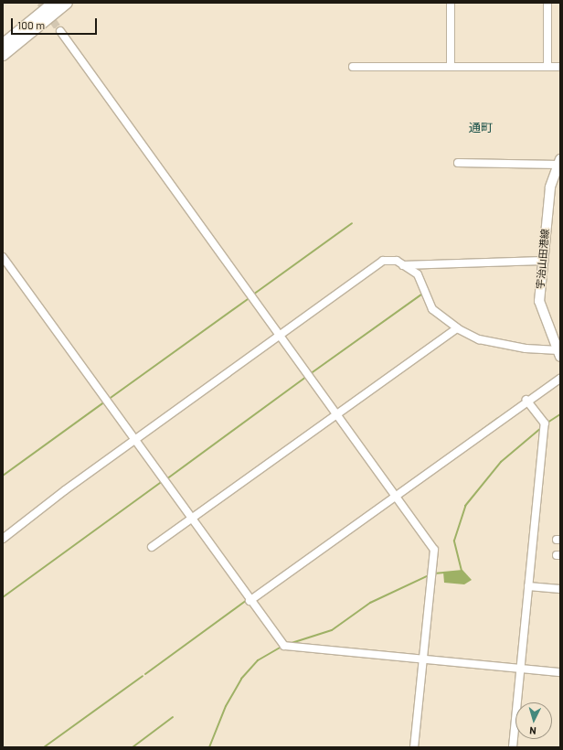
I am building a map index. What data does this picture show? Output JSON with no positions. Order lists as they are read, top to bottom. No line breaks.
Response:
{"streets":{"main road":["宇治山田港線"]},"districts":["通町"],"scale_bar":"100 m","north":"bottom"}
